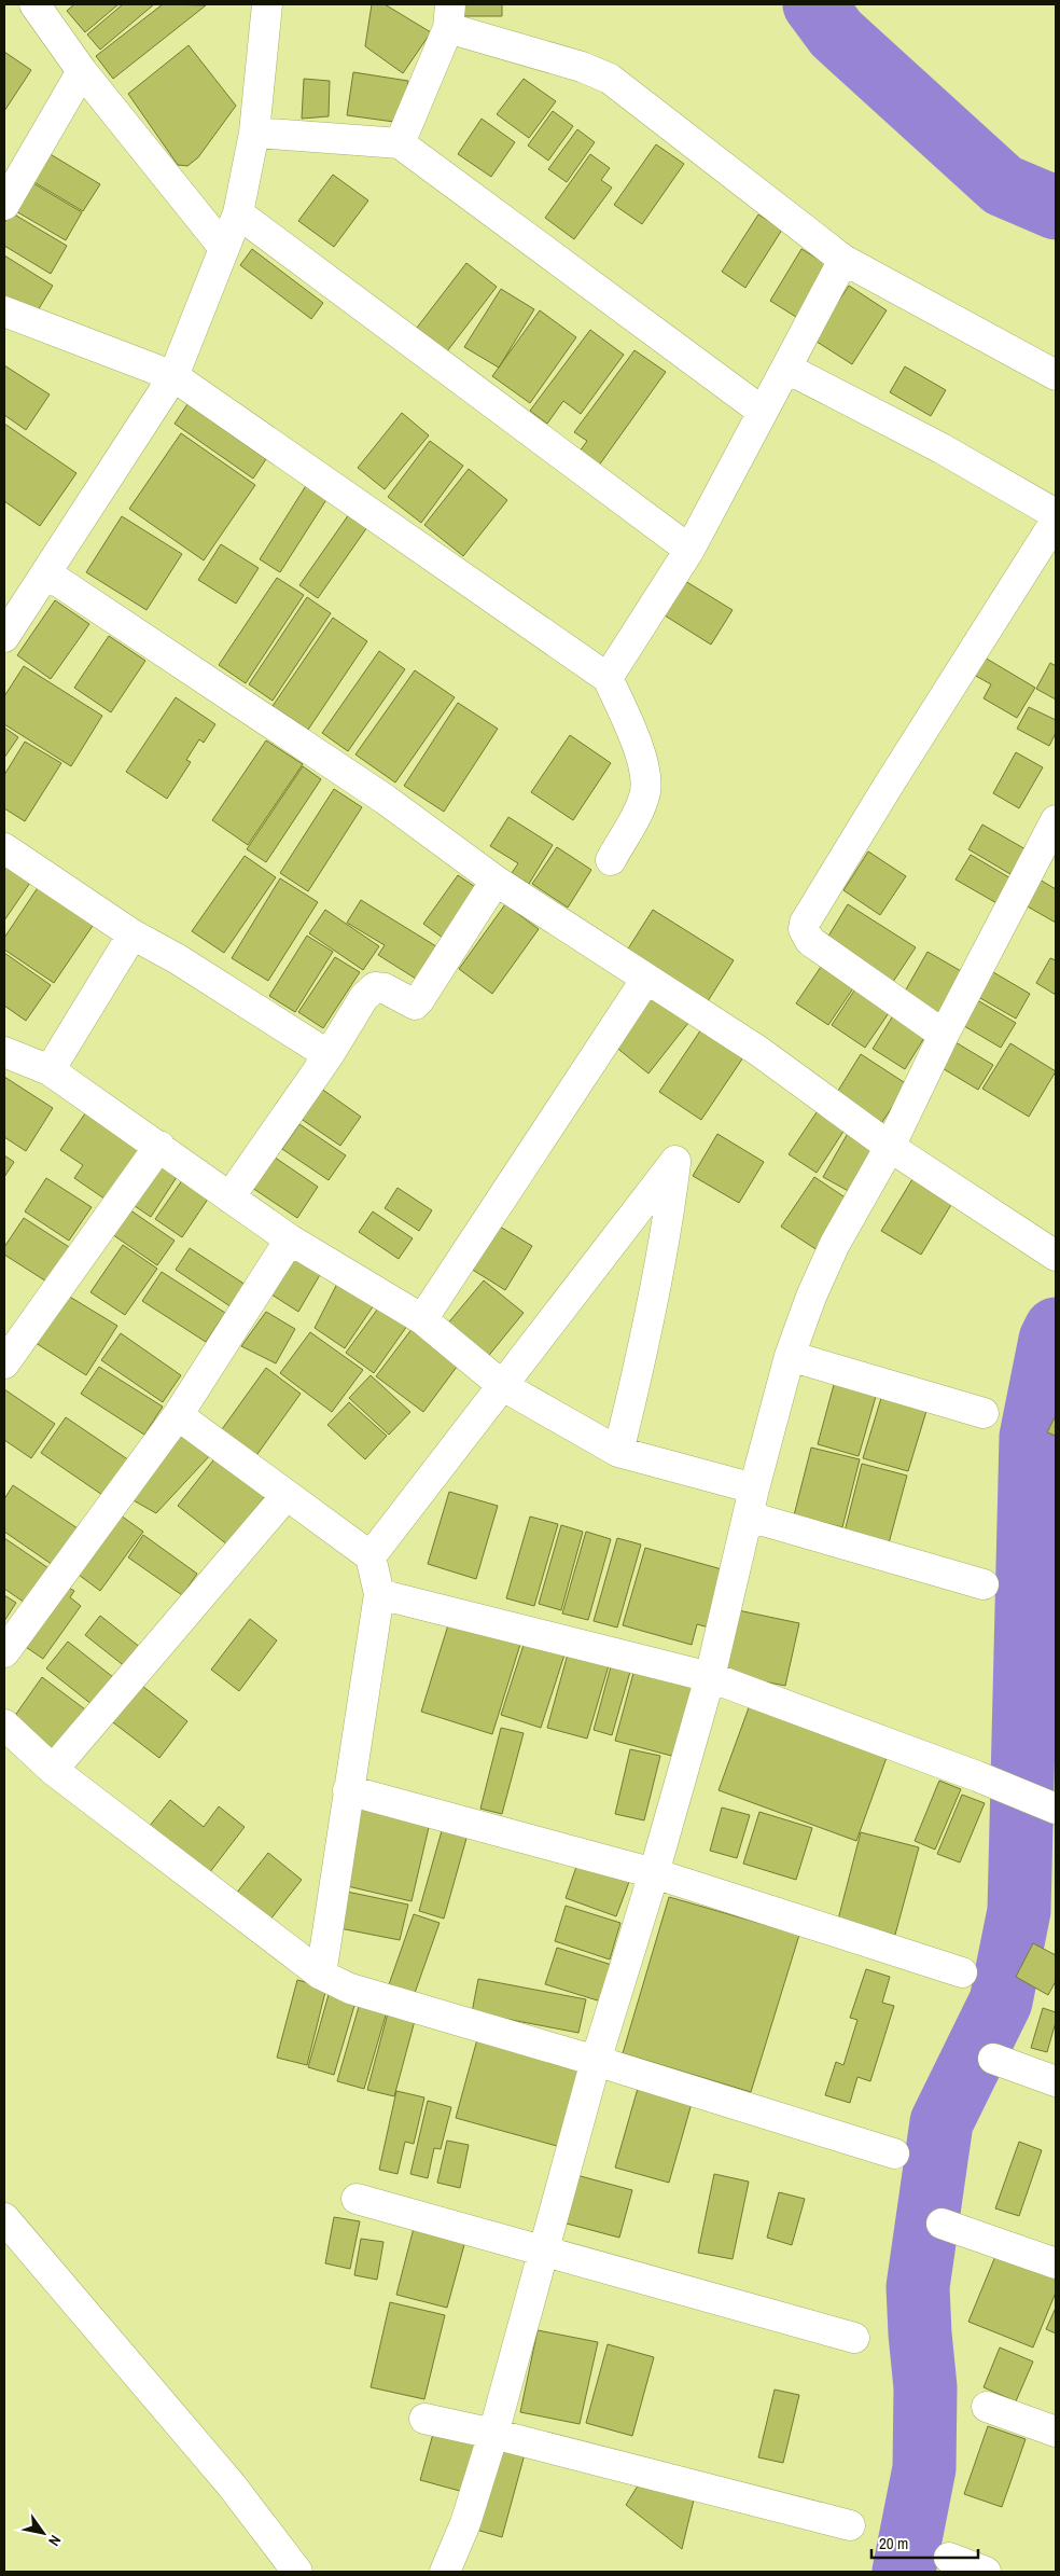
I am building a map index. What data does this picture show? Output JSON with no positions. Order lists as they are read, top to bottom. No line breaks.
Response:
{"scale_bar":"20 m","north":"bottom right"}
